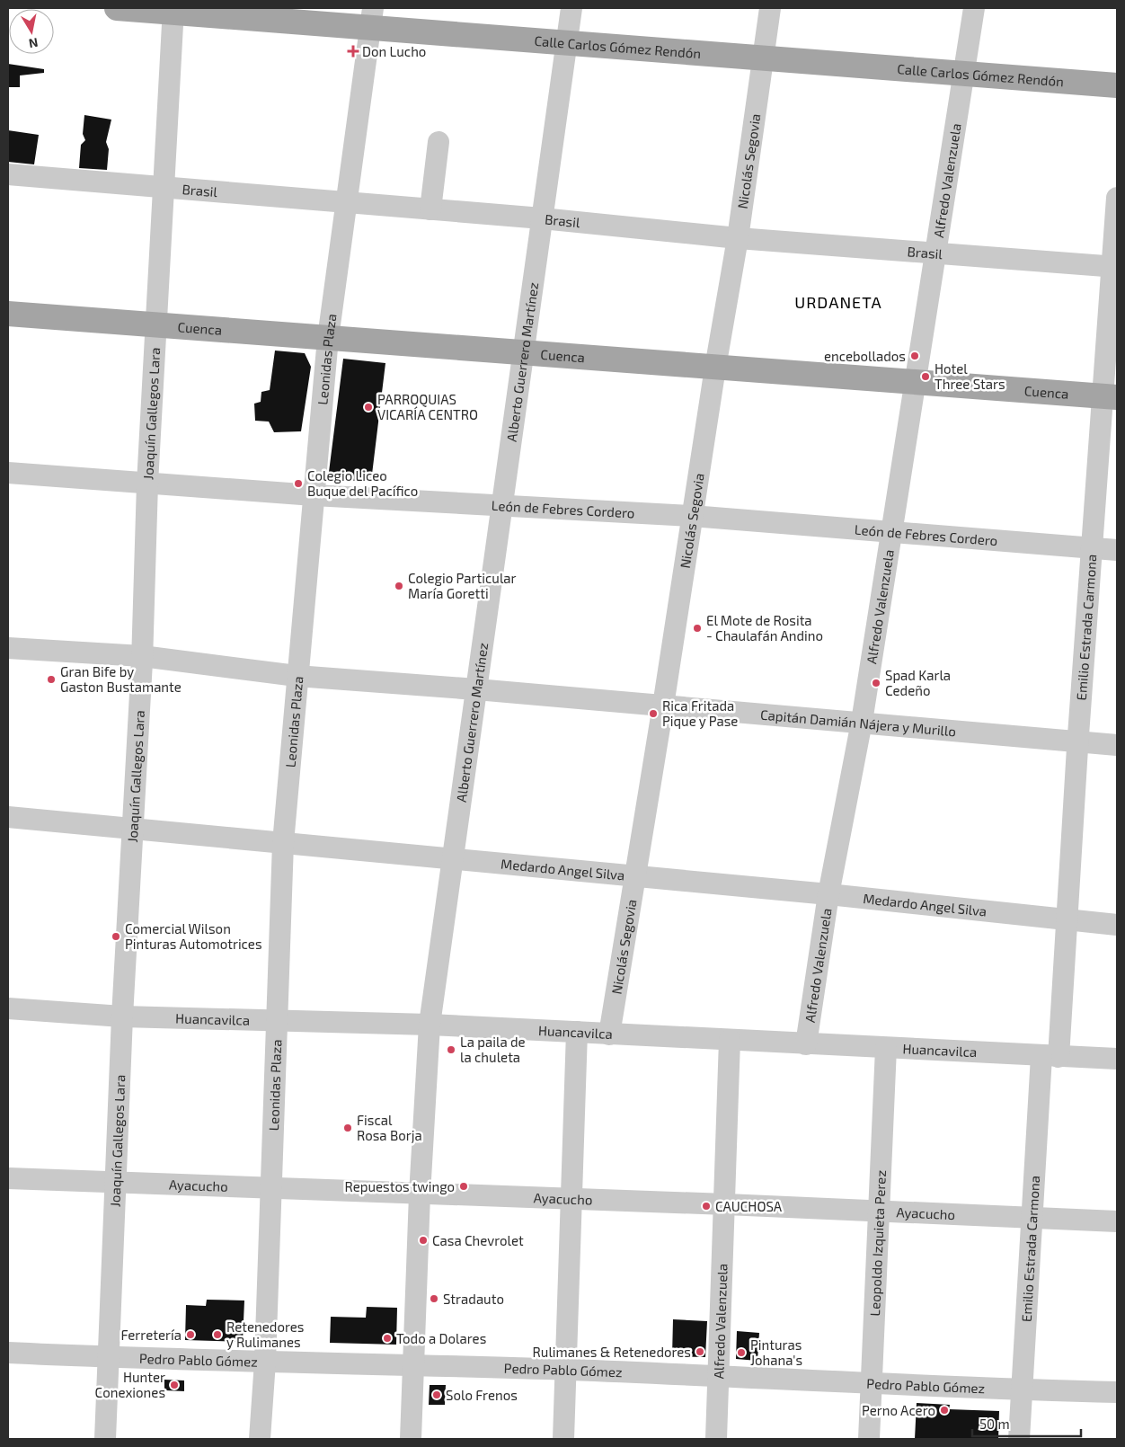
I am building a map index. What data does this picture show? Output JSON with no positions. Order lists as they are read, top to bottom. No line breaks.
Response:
{"streets":{"main road":["Calle Carlos Gómez Rendón","Cuenca"],"street":["Nicolás Segovia","Alfredo Valenzuela","Brasil","Leonidas Plaza","Alberto Guerrero Martínez","Joaquín Gallegos Lara","León de Febres Cordero","Emilio Estrada Carmona","Capitán Damián Nájera y Murillo","Medardo Angel Silva","Huancavilca","Ayacucho","Leopoldo Izquieta Perez","Pedro Pablo Gómez"]},"crossings":[["Calle Carlos Gómez Rendón","Nicolás Segovia"],["Calle Carlos Gómez Rendón","Alfredo Valenzuela"],["Calle Carlos Gómez Rendón","Leonidas Plaza"],["Calle Carlos Gómez Rendón","Alberto Guerrero Martínez"],["Calle Carlos Gómez Rendón","Joaquín Gallegos Lara"],["Nicolás Segovia","Brasil"],["Nicolás Segovia","Cuenca"],["Nicolás Segovia","León de Febres Cordero"],["Nicolás Segovia","Capitán Damián Nájera y Murillo"],["Nicolás Segovia","Medardo Angel Silva"],["Nicolás Segovia","Huancavilca"],["Alfredo Valenzuela","Brasil"],["Alfredo Valenzuela","Cuenca"],["Alfredo Valenzuela","León de Febres Cordero"],["Alfredo Valenzuela","Capitán Damián Nájera y Murillo"],["Alfredo Valenzuela","Medardo Angel Silva"],["Alfredo Valenzuela","Huancavilca"],["Alfredo Valenzuela","Ayacucho"],["Alfredo Valenzuela","Pedro Pablo Gómez"],["Brasil","Leonidas Plaza"],["Brasil","Alberto Guerrero Martínez"],["Brasil","Joaquín Gallegos Lara"],["Brasil","Emilio Estrada Carmona"],["Cuenca","Leonidas Plaza"],["Cuenca","Alberto Guerrero Martínez"],["Cuenca","Joaquín Gallegos Lara"],["Cuenca","Emilio Estrada Carmona"],["Leonidas Plaza","León de Febres Cordero"],["Leonidas Plaza","Capitán Damián Nájera y Murillo"],["Leonidas Plaza","Medardo Angel Silva"],["Leonidas Plaza","Huancavilca"],["Leonidas Plaza","Ayacucho"],["Leonidas Plaza","Pedro Pablo Gómez"],["Alberto Guerrero Martínez","León de Febres Cordero"],["Alberto Guerrero Martínez","Capitán Damián Nájera y Murillo"],["Alberto Guerrero Martínez","Medardo Angel Silva"],["Alberto Guerrero Martínez","Huancavilca"],["Alberto Guerrero Martínez","Ayacucho"],["Alberto Guerrero Martínez","Pedro Pablo Gómez"],["Joaquín Gallegos Lara","León de Febres Cordero"],["Joaquín Gallegos Lara","Capitán Damián Nájera y Murillo"],["Joaquín Gallegos Lara","Medardo Angel Silva"],["Joaquín Gallegos Lara","Huancavilca"],["Joaquín Gallegos Lara","Ayacucho"],["Joaquín Gallegos Lara","Pedro Pablo Gómez"],["León de Febres Cordero","Emilio Estrada Carmona"],["Emilio Estrada Carmona","Capitán Damián Nájera y Murillo"],["Emilio Estrada Carmona","Medardo Angel Silva"],["Emilio Estrada Carmona","Huancavilca"],["Emilio Estrada Carmona","Ayacucho"],["Emilio Estrada Carmona","Pedro Pablo Gómez"],["Huancavilca","Leopoldo Izquieta Perez"],["Ayacucho","Leopoldo Izquieta Perez"],["Leopoldo Izquieta Perez","Pedro Pablo Gómez"]],"districts":["URDANETA"],"places":{"health":["Don Lucho"],"other":["encebollados","Hotel Three Stars","PARROQUIAS VICARÍA CENTRO","Colegio Liceo Buque del Pacífico","Colegio Particular María Goretti","El Mote de Rosita - Chaulafán Andino","Gran Bife by Gaston Bustamante","Spad Karla Cedeño","Rica Fritada Pique y Pase","Comercial Wilson Pinturas Automotrices","La paila de la chuleta","Fiscal Rosa Borja","Repuestos twingo","CAUCHOSA","Casa Chevrolet","Stradauto","Ferretería","Retenedores y Rulimanes","Todo a Dolares","Rulimanes & Retenedores","Pinturas Johana's","Hunter Conexiones","Solo Frenos","Perno Acero"]},"scale_bar":"50 m","north":"bottom"}
